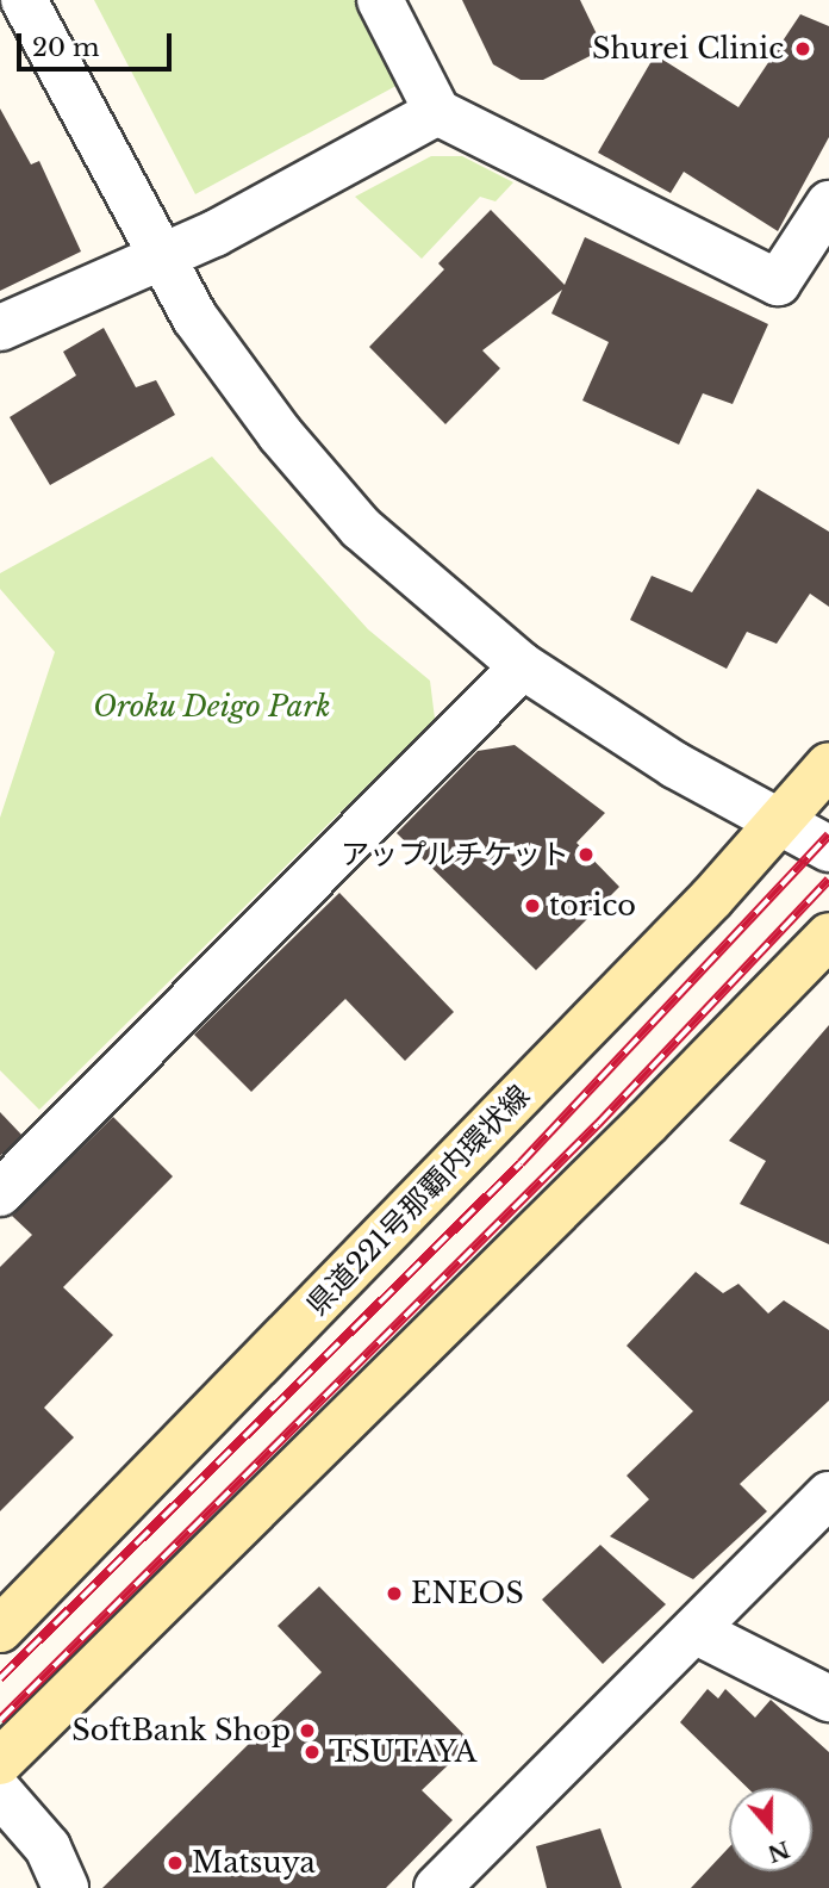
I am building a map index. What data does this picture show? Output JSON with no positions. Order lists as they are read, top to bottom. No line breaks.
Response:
{"streets":{"main road":["県道221号那覇内環状線"]},"parks":["Oroku Deigo Park"],"places":["Shurei Clinic","アップルチケット","torico","ENEOS","SoftBank Shop","TSUTAYA","Matsuya"],"scale_bar":"20 m","north":"bottom"}
